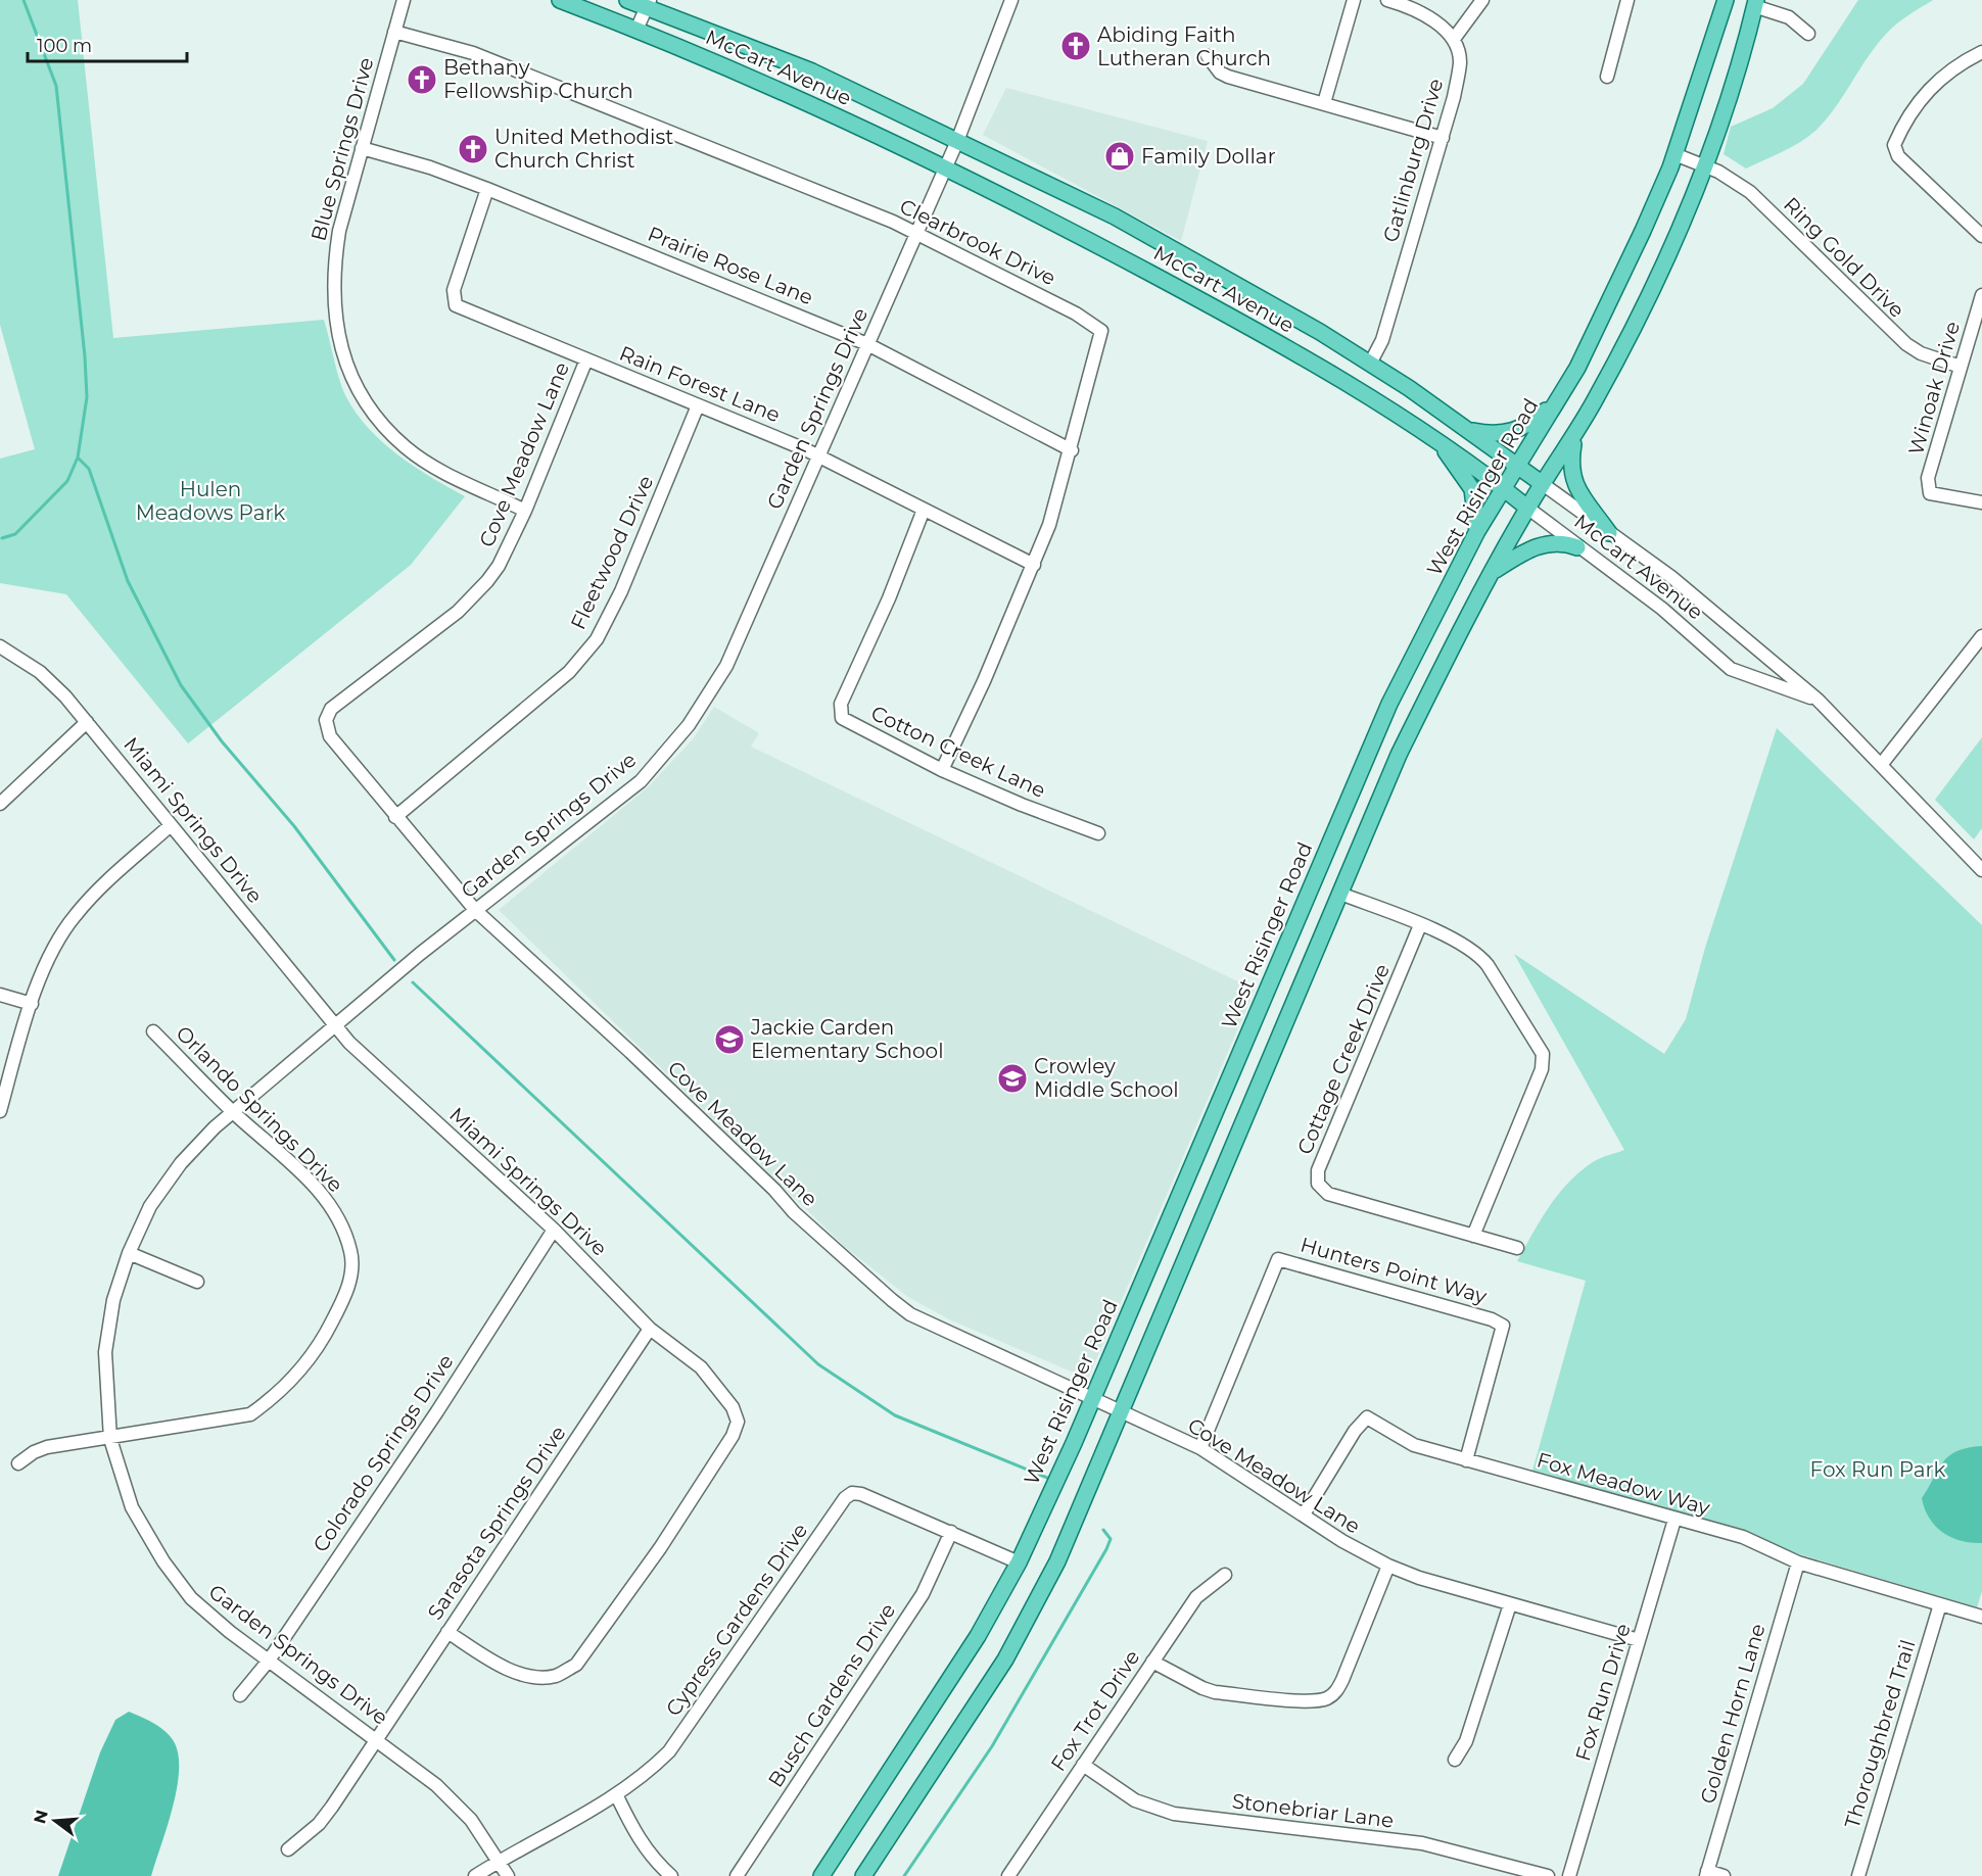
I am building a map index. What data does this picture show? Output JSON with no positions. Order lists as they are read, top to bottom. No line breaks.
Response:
{"streets":{"main road":["McCart Avenue","West Risinger Road"],"street":["Blue Springs Drive","Gatlinburg Drive","Clearbrook Drive","Ring Gold Drive","Prairie Rose Lane","Rain Forest Lane","Winoak Drive","Garden Springs Drive","Cove Meadow Lane","Fleetwood Drive","Cotton Creek Lane","Miami Springs Drive","Cottage Creek Drive","Orlando Springs Drive","Hunters Point Way","Colorado Springs Drive","Fox Meadow Way","Sarasota Springs Drive","Cypress Gardens Drive","Fox Run Drive","Busch Gardens Drive","Fox Trot Drive","Golden Horn Lane","Thoroughbred Trail","Stonebriar Lane"]},"crossings":[["McCart Avenue","Gatlinburg Drive"],["McCart Avenue","Garden Springs Drive"],["McCart Avenue","West Risinger Road"],["Blue Springs Drive","Clearbrook Drive"],["Blue Springs Drive","Prairie Rose Lane"],["Blue Springs Drive","Cove Meadow Lane"],["Clearbrook Drive","Prairie Rose Lane"],["Clearbrook Drive","Rain Forest Lane"],["Clearbrook Drive","Garden Springs Drive"],["Clearbrook Drive","Cotton Creek Lane"],["Ring Gold Drive","Winoak Drive"],["Ring Gold Drive","West Risinger Road"],["Prairie Rose Lane","Rain Forest Lane"],["Prairie Rose Lane","Garden Springs Drive"],["Rain Forest Lane","Garden Springs Drive"],["Rain Forest Lane","Cove Meadow Lane"],["Rain Forest Lane","Fleetwood Drive"],["Rain Forest Lane","Cotton Creek Lane"],["Garden Springs Drive","Cove Meadow Lane"],["Garden Springs Drive","Miami Springs Drive"],["Garden Springs Drive","Orlando Springs Drive"],["Garden Springs Drive","Colorado Springs Drive"],["Garden Springs Drive","Sarasota Springs Drive"],["Garden Springs Drive","Cypress Gardens Drive"],["Cove Meadow Lane","West Risinger Road"],["Cove Meadow Lane","Fleetwood Drive"],["Cove Meadow Lane","Hunters Point Way"],["Cove Meadow Lane","Fox Meadow Way"],["Cove Meadow Lane","Fox Run Drive"],["West Risinger Road","Cypress Gardens Drive"],["Miami Springs Drive","Colorado Springs Drive"],["Miami Springs Drive","Sarasota Springs Drive"],["Hunters Point Way","Fox Meadow Way"],["Fox Meadow Way","Fox Run Drive"],["Fox Meadow Way","Golden Horn Lane"],["Fox Meadow Way","Thoroughbred Trail"],["Cypress Gardens Drive","Busch Gardens Drive"],["Fox Trot Drive","Stonebriar Lane"]],"parks":["Hulen Meadows Park","Fox Run Park"],"places":{"church":["Abiding Faith Lutheran Church","Bethany Fellowship Church","United Methodist Church Christ"],"shop":["Family Dollar"],"school or university":["Jackie Carden Elementary School","Crowley Middle School"]},"scale_bar":"100 m","north":"left"}
